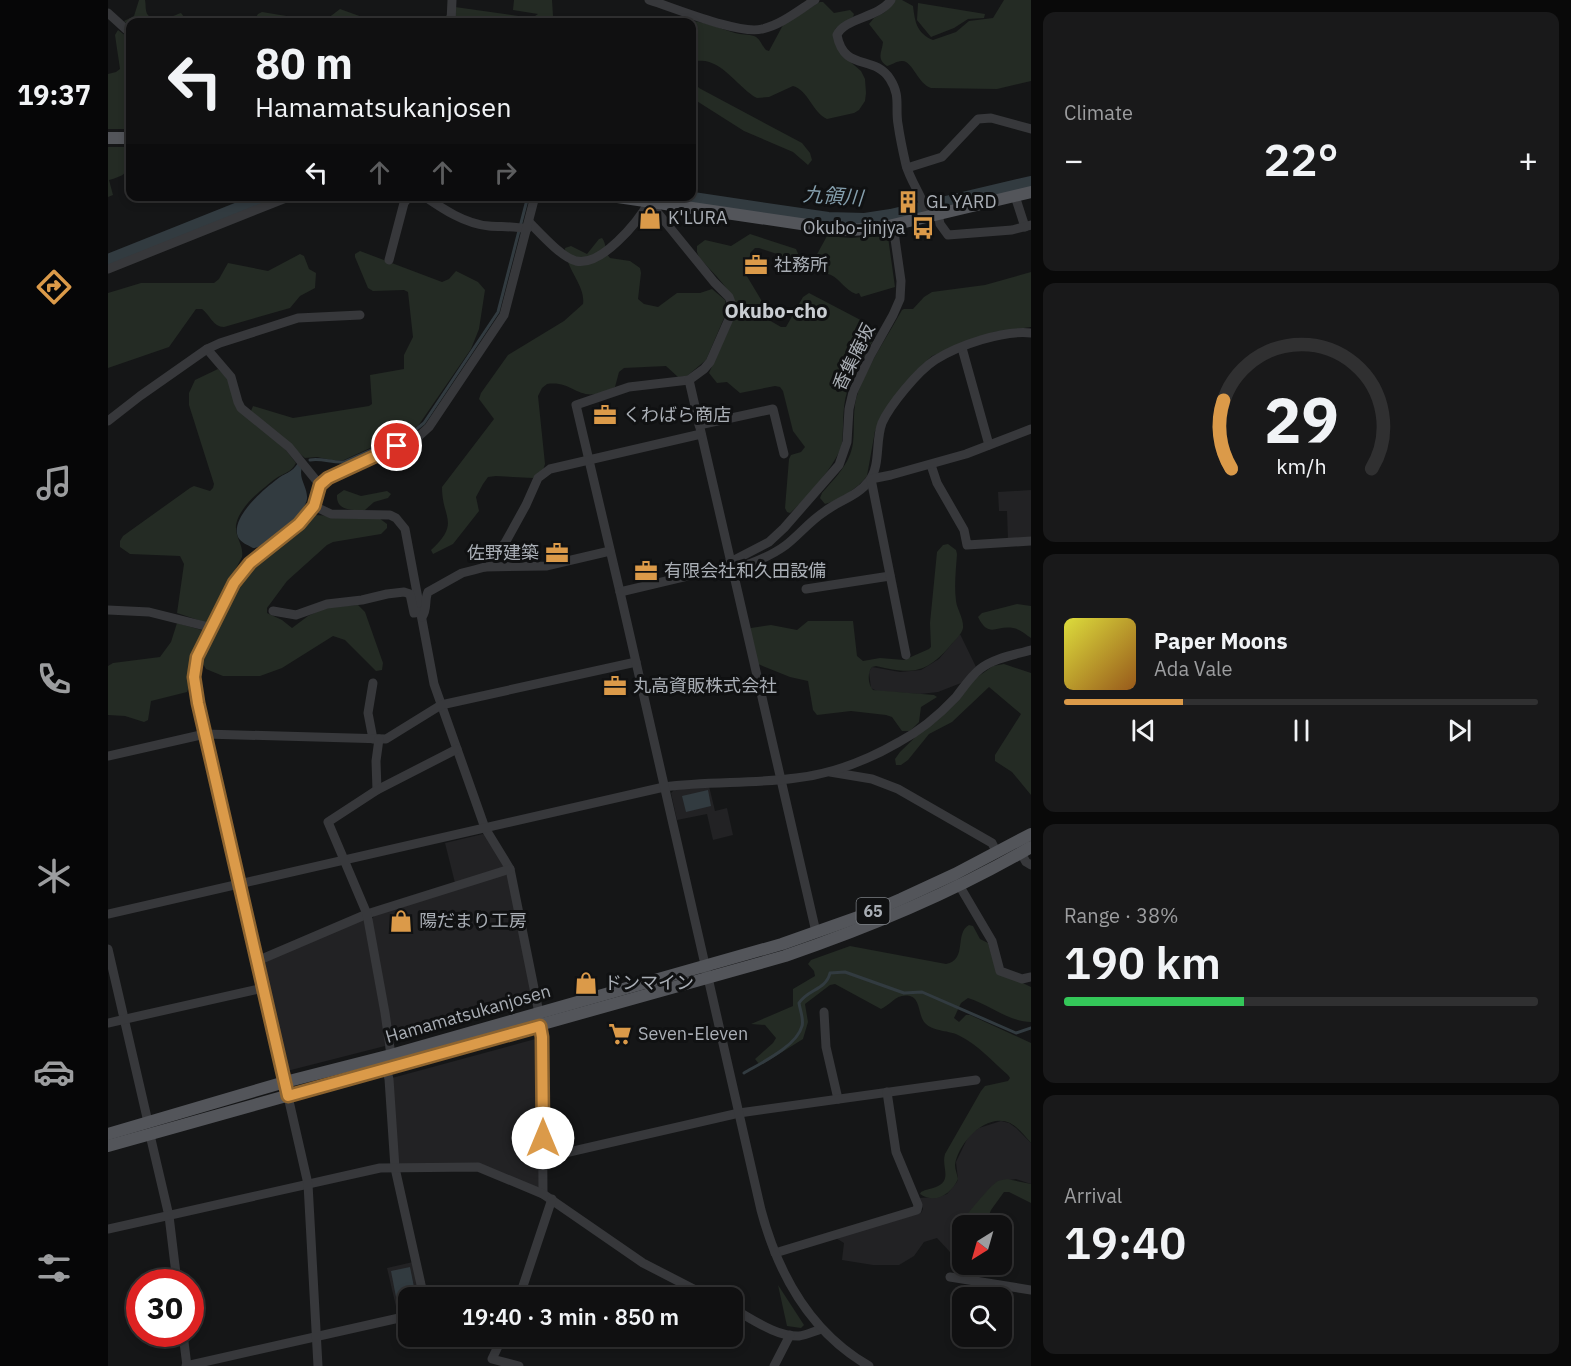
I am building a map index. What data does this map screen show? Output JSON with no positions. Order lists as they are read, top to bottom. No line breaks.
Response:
{"streets":{"main road":["65","Hamamatsukanjosen"],"street":["香集庵坂"]},"districts":["Okubo-cho"],"water":["九領川"],"places":{"building":["GL YARD"],"shop":["K'LURA","陽だまり工房","ドンマイン"],"bus stop":["Okubo-jinjya"],"office":["社務所","くわばら商店","佐野建築","有限会社和久田設備","丸高資販株式会社"],"supermarket":["Seven-Eleven"]},"north":"bottom left","page":{"tabs":"19:37","tile":["Climate",["Range · 38%","190 km"],["Arrival","19:40"]],"turn":["80 m","Hamamatsukanjosen"],"heat":["−","22°","+"],"song":["Paper Moons","Ada Vale"],"limit":"30","trip":"19:40 · 3 min · 850 m","gauge":["29","km/h"]}}
